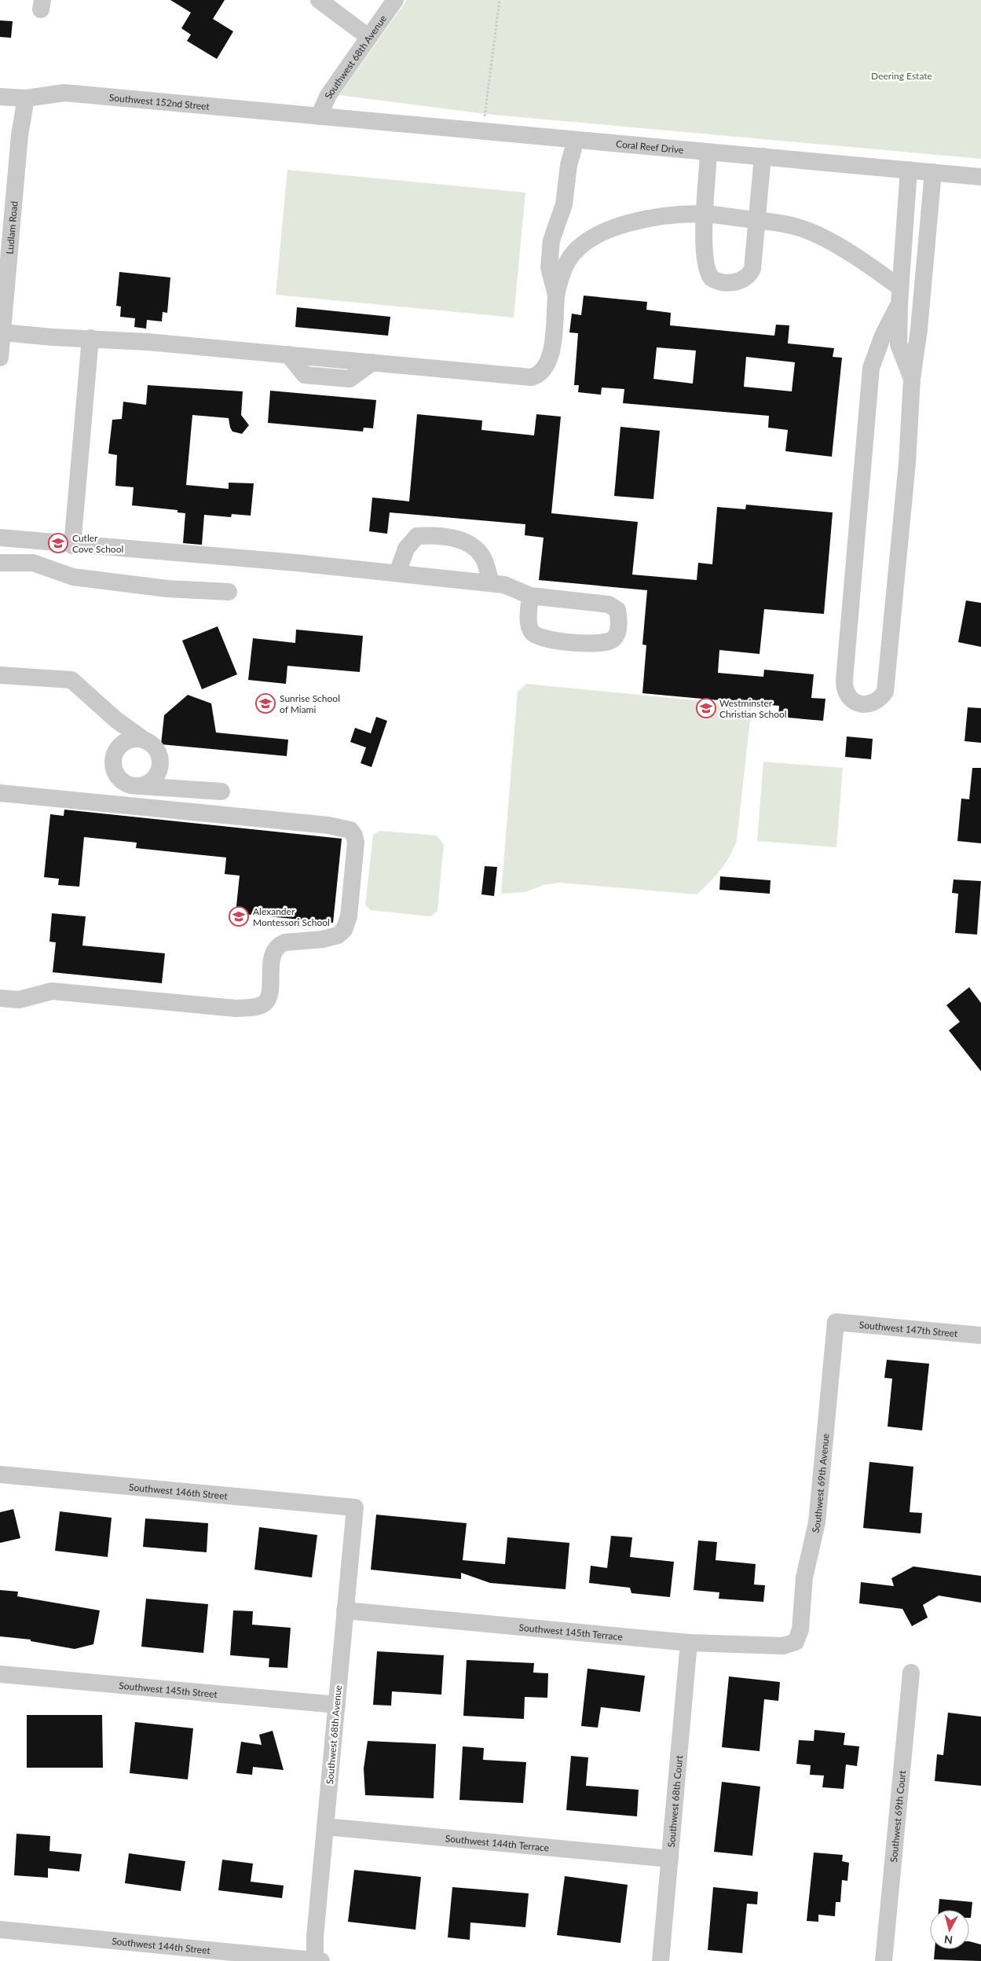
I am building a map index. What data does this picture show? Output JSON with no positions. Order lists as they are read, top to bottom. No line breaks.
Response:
{"streets":{"street":["Southwest 68th Avenue","Southwest 152nd Street","Coral Reef Drive","Ludlam Road","Southwest 147th Street","Southwest 69th Avenue","Southwest 146th Street","Southwest 145th Terrace","Southwest 145th Street","Southwest 68th Court","Southwest 69th Court","Southwest 144th Terrace","Southwest 144th Street"]},"crossings":[["Southwest 68th Avenue","Southwest 152nd Street"],["Southwest 68th Avenue","Coral Reef Drive"],["Southwest 68th Avenue","Southwest 146th Street"],["Southwest 68th Avenue","Southwest 145th Terrace"],["Southwest 68th Avenue","Southwest 145th Street"],["Southwest 68th Avenue","Southwest 144th Terrace"],["Southwest 68th Avenue","Southwest 144th Street"],["Southwest 152nd Street","Coral Reef Drive"],["Southwest 152nd Street","Ludlam Road"],["Southwest 147th Street","Southwest 69th Avenue"],["Southwest 69th Avenue","Southwest 145th Terrace"],["Southwest 145th Terrace","Southwest 68th Court"],["Southwest 68th Court","Southwest 144th Terrace"]],"parks":["Deering Estate"],"places":{"school or university":["Cutler Cove School","Sunrise School of Miami","Westminster Christian School","Alexander Montessori School"]},"north":"bottom"}
